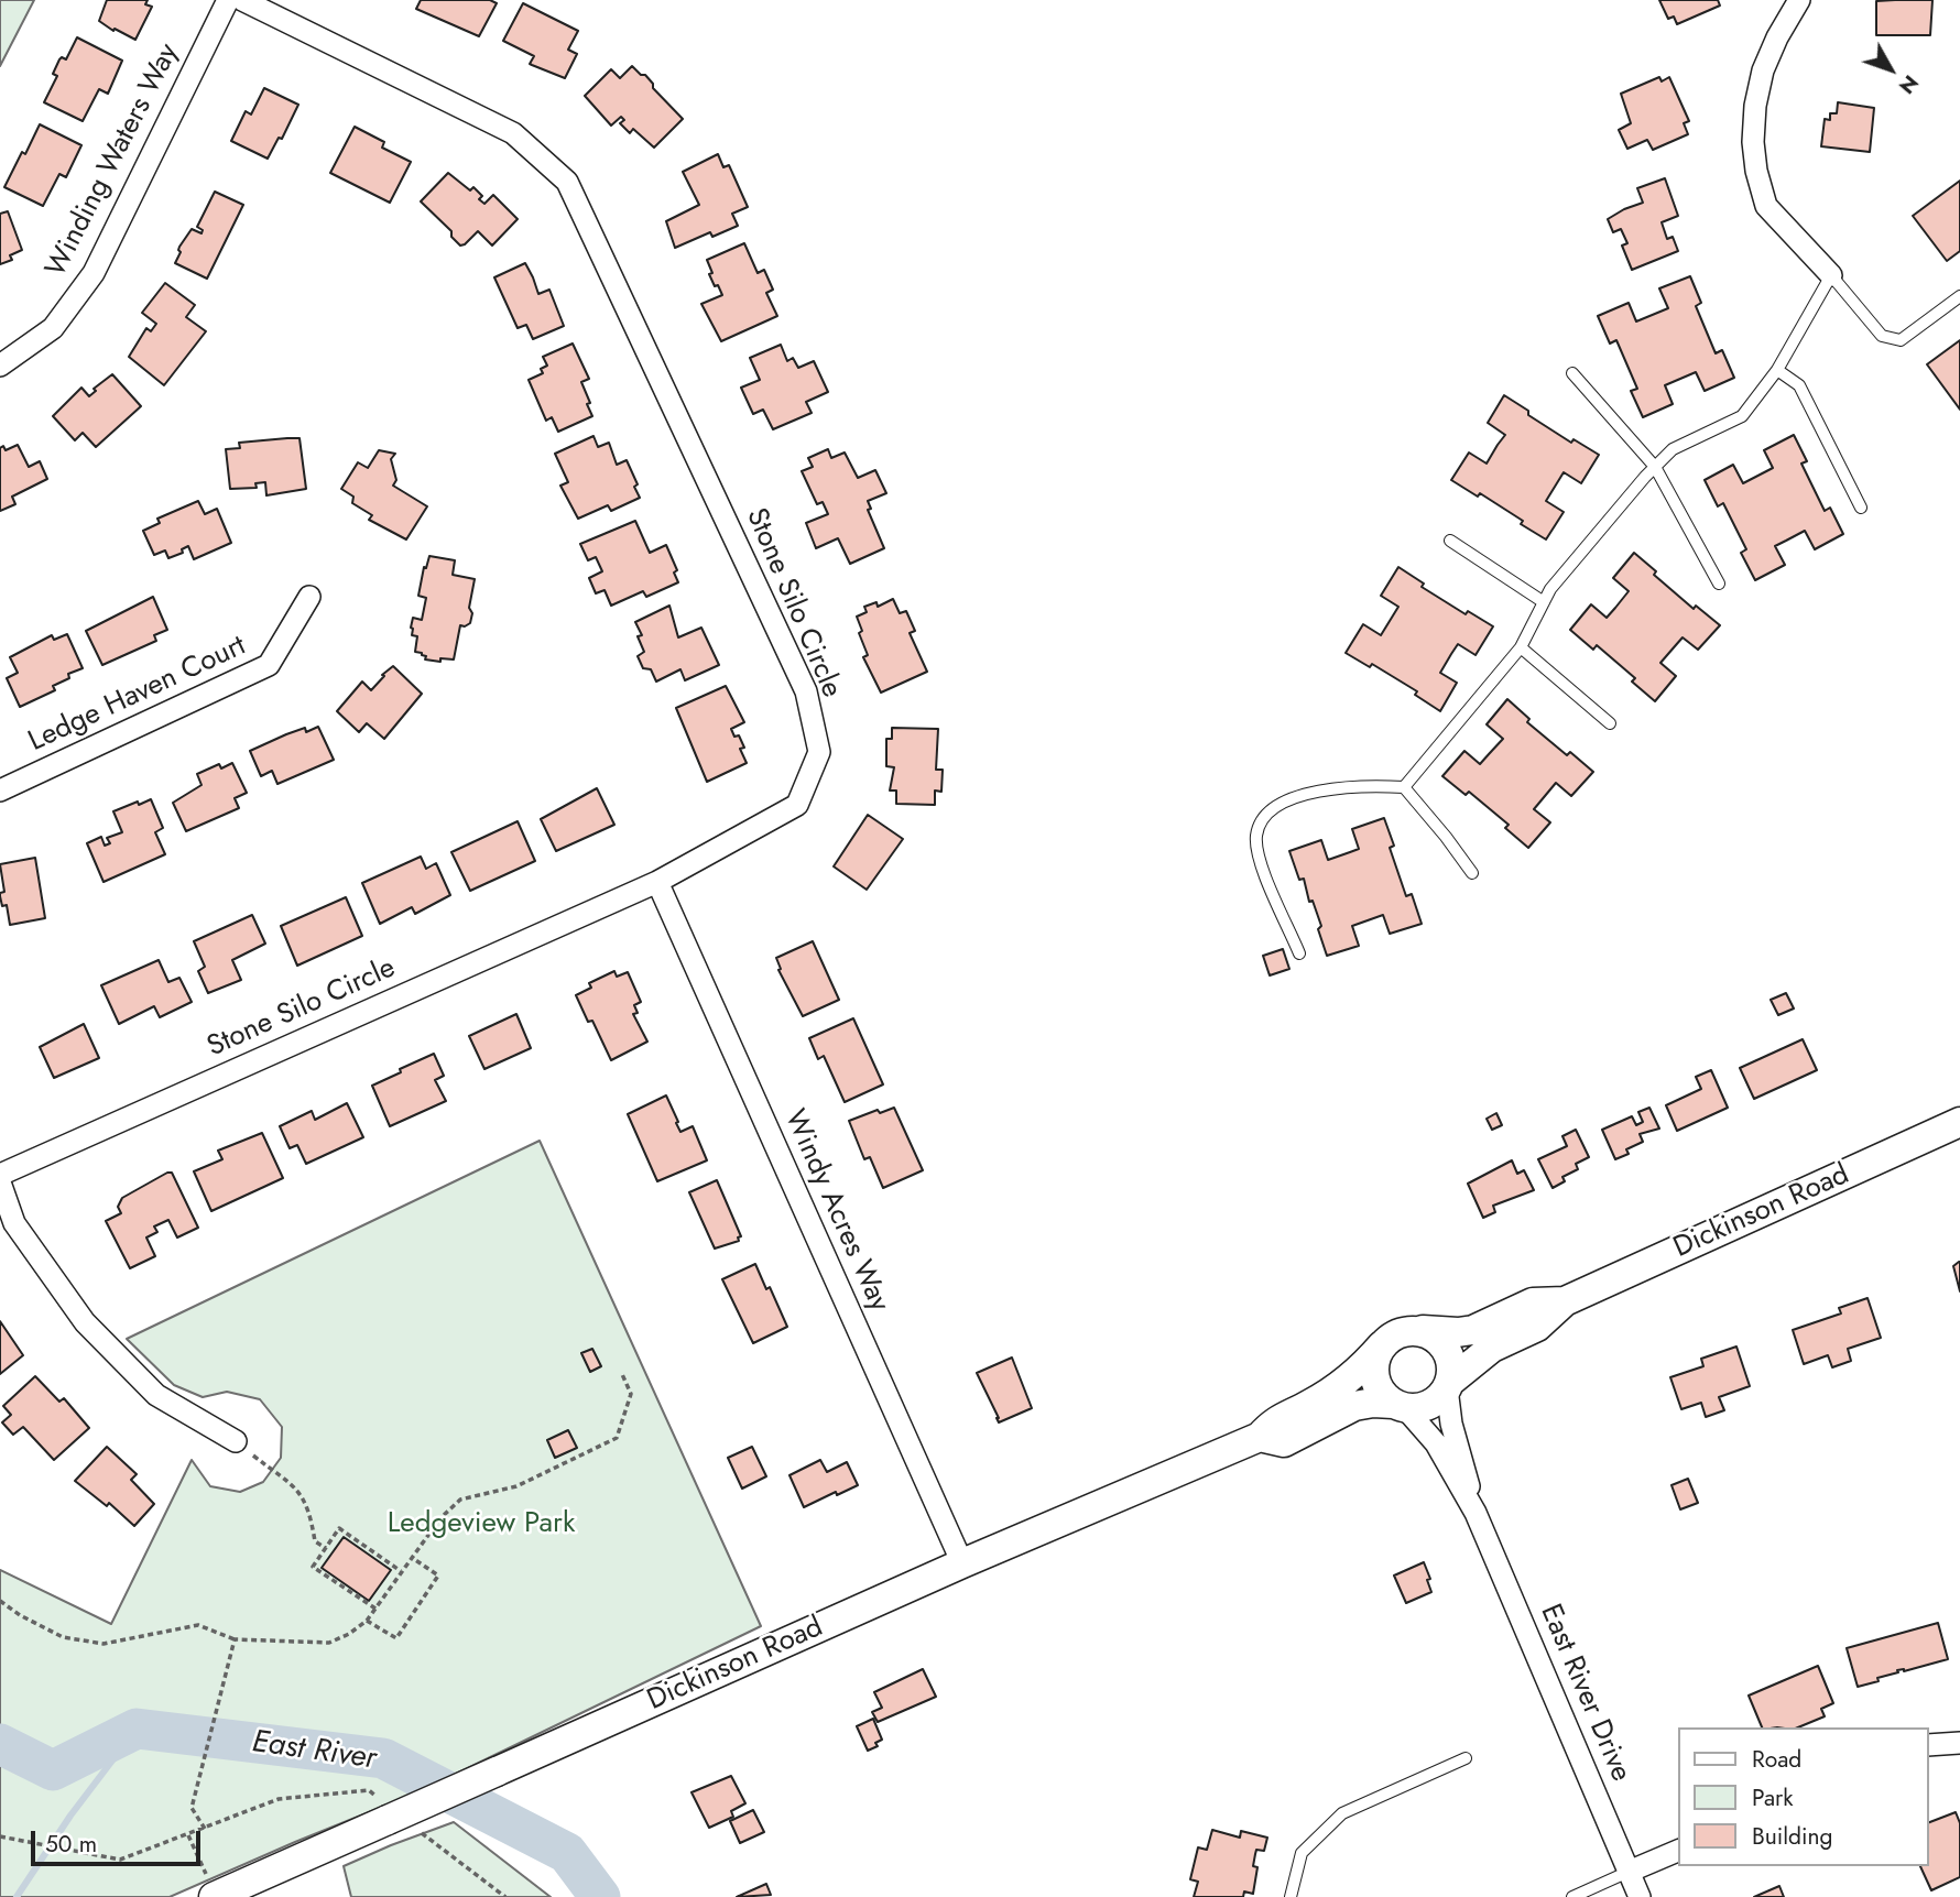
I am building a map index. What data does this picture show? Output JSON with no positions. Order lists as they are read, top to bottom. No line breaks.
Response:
{"streets":{"street":["Winding Waters Way","Stone Silo Circle","Ledge Haven Court","Windy Acres Way","Dickinson Road","East River Drive"]},"crossings":[["Stone Silo Circle","Windy Acres Way"],["Windy Acres Way","Dickinson Road"],["Dickinson Road","East River Drive"]],"water":["East River"],"parks":["Ledgeview Park"],"legend":["Road","Park","Building"],"scale_bar":"50 m","north":"bottom right"}
